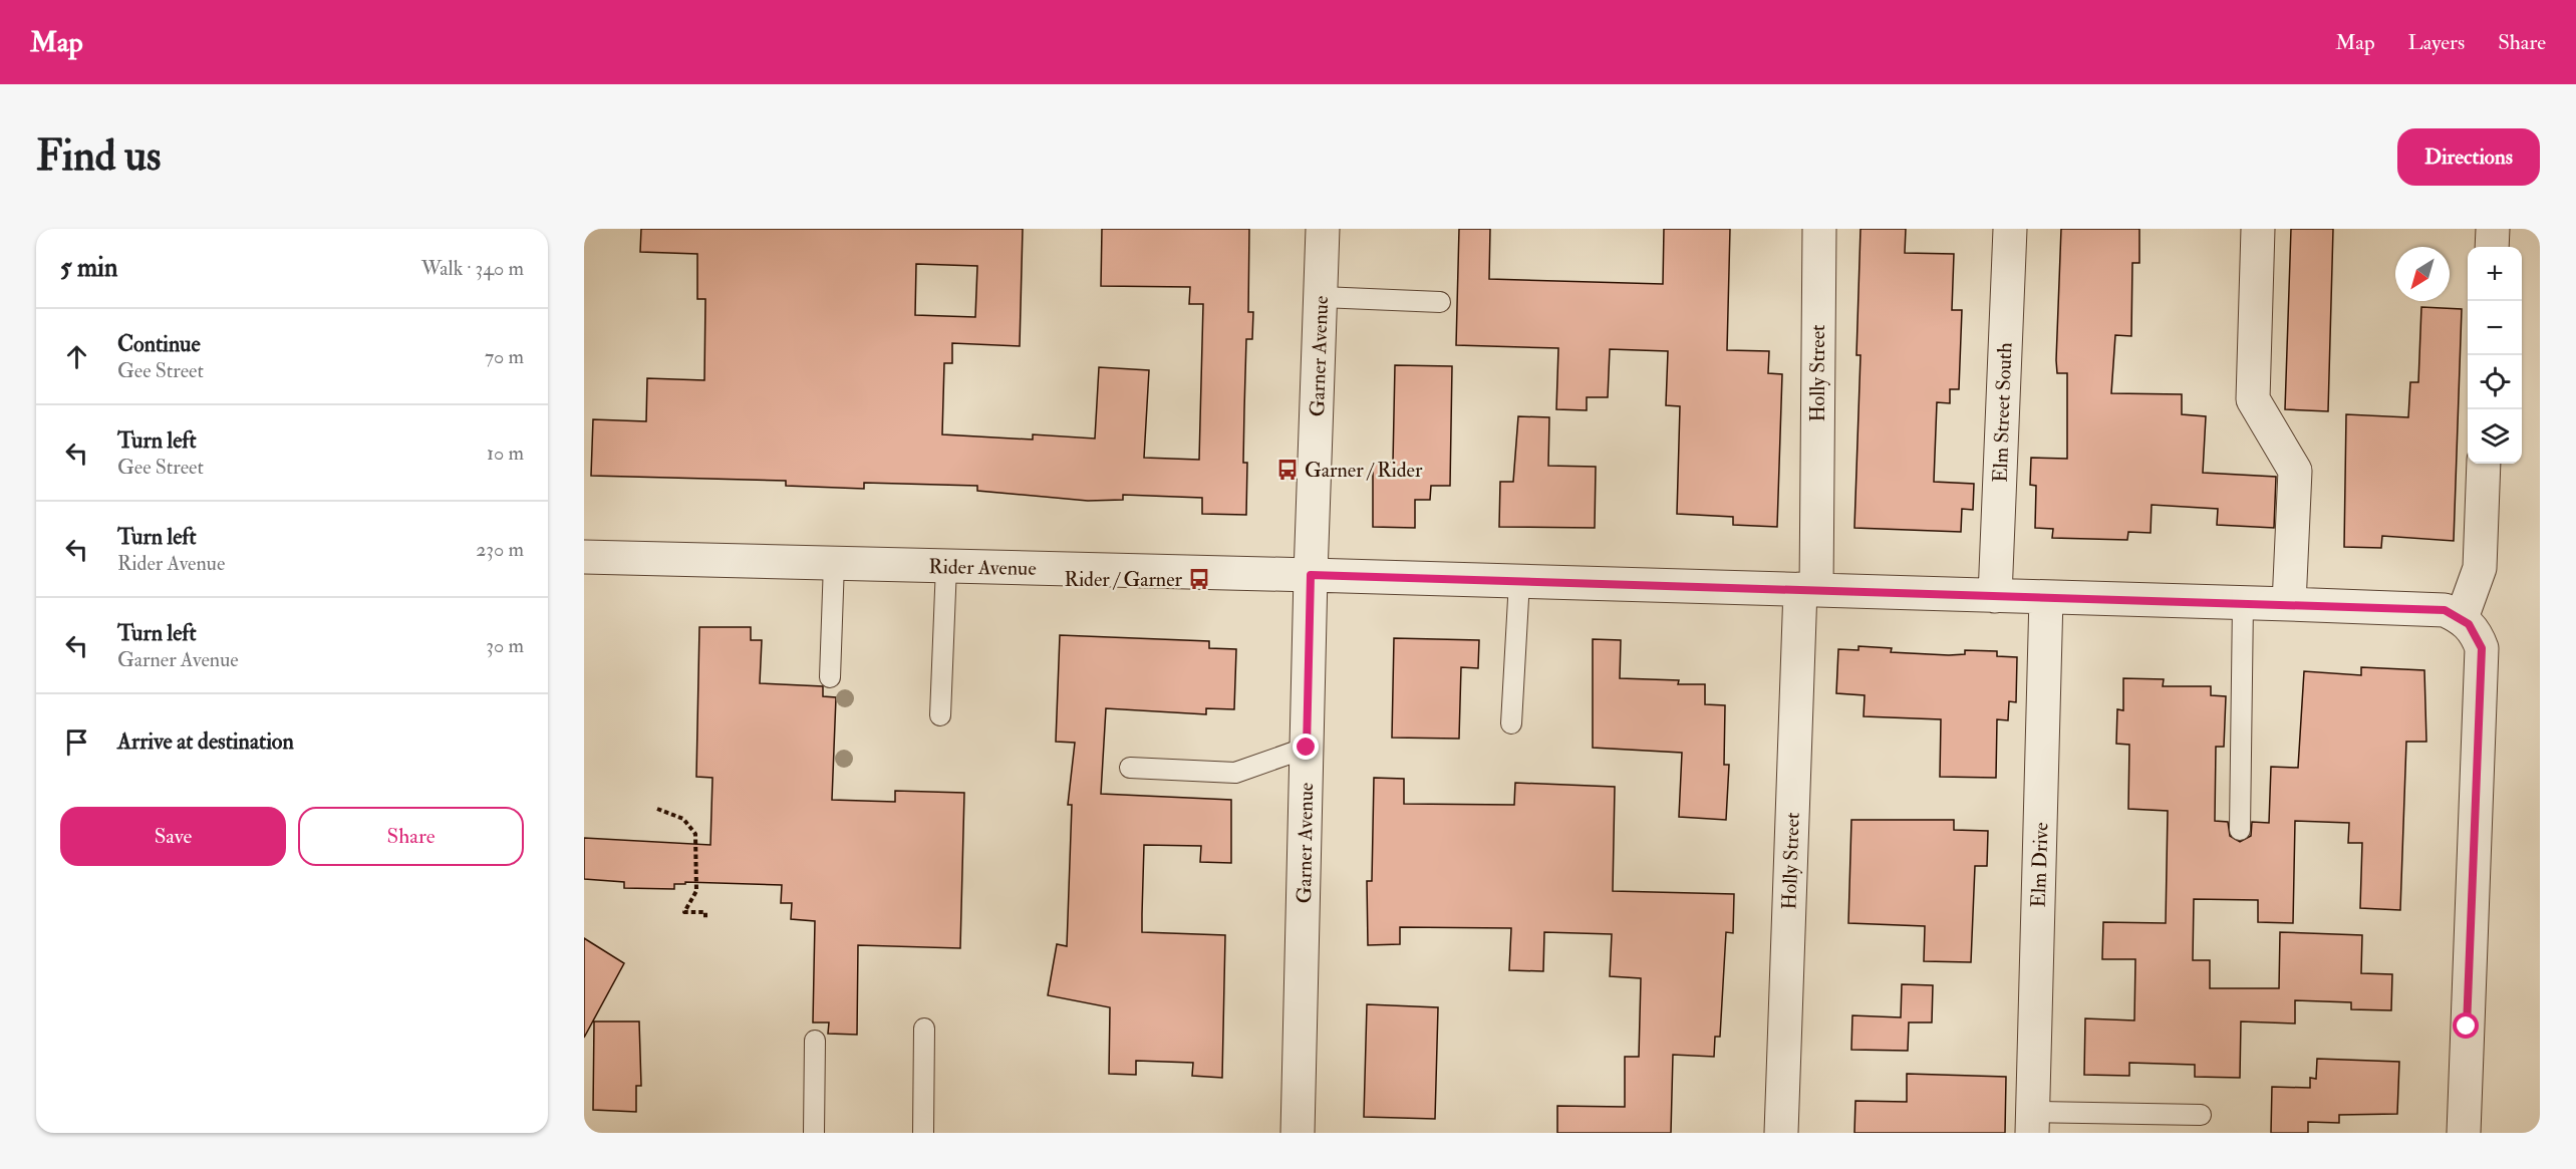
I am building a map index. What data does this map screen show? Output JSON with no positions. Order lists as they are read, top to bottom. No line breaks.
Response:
{"streets":{"street":["Garner Avenue","Holly Street","Elm Street South","Rider Avenue","Elm Drive"]},"crossings":[["Garner Avenue","Rider Avenue"],["Holly Street","Rider Avenue"],["Elm Street South","Rider Avenue"],["Rider Avenue","Elm Drive"]],"places":{"bus stop":["Garner / Rider","Rider / Garner"]},"north":"bottom left","page":{"header":"Map","nav":["Map","Layers","Share"],"buttons":["Directions",["Save","Share"]],"title":"Find us","heading":["5 min","Walk · 340 m"],"map_buttons":["+","−"],"list":[["Continue","Gee Street","70 m"],["Turn left","Gee Street","10 m"],["Turn left","Rider Avenue","230 m"],["Turn left","Garner Avenue","30 m"],"Arrive at destination"]}}
